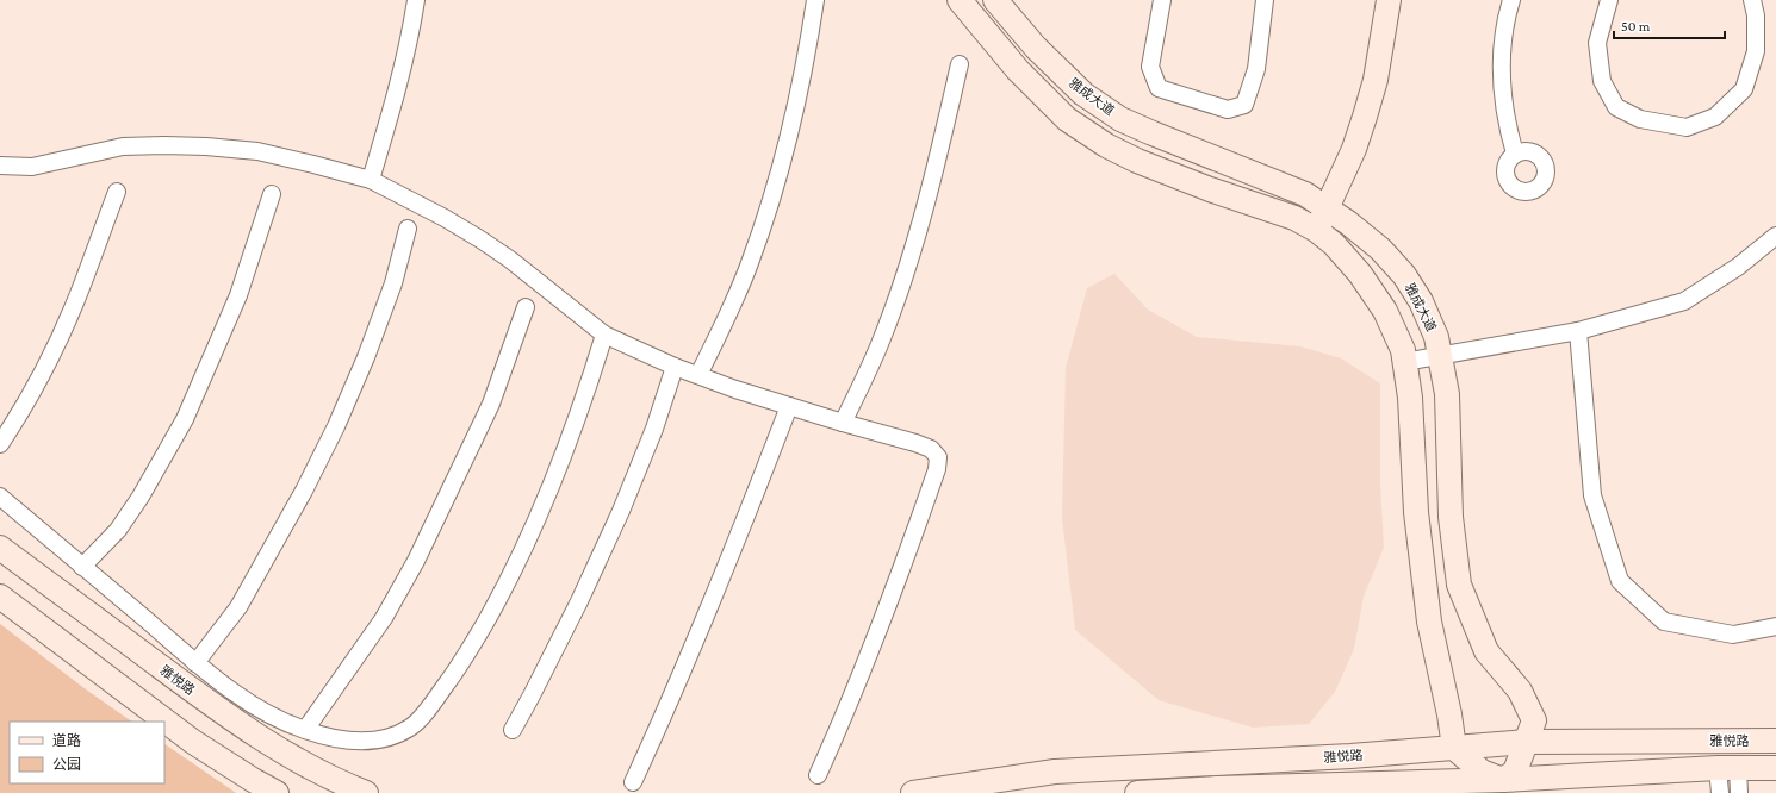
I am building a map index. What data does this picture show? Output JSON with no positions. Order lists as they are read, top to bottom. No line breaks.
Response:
{"streets":{"street":["雅成大道","雅悦路"]},"crossings":[["雅成大道","雅悦路"]],"legend":["道路","公园"],"scale_bar":"50 m"}
